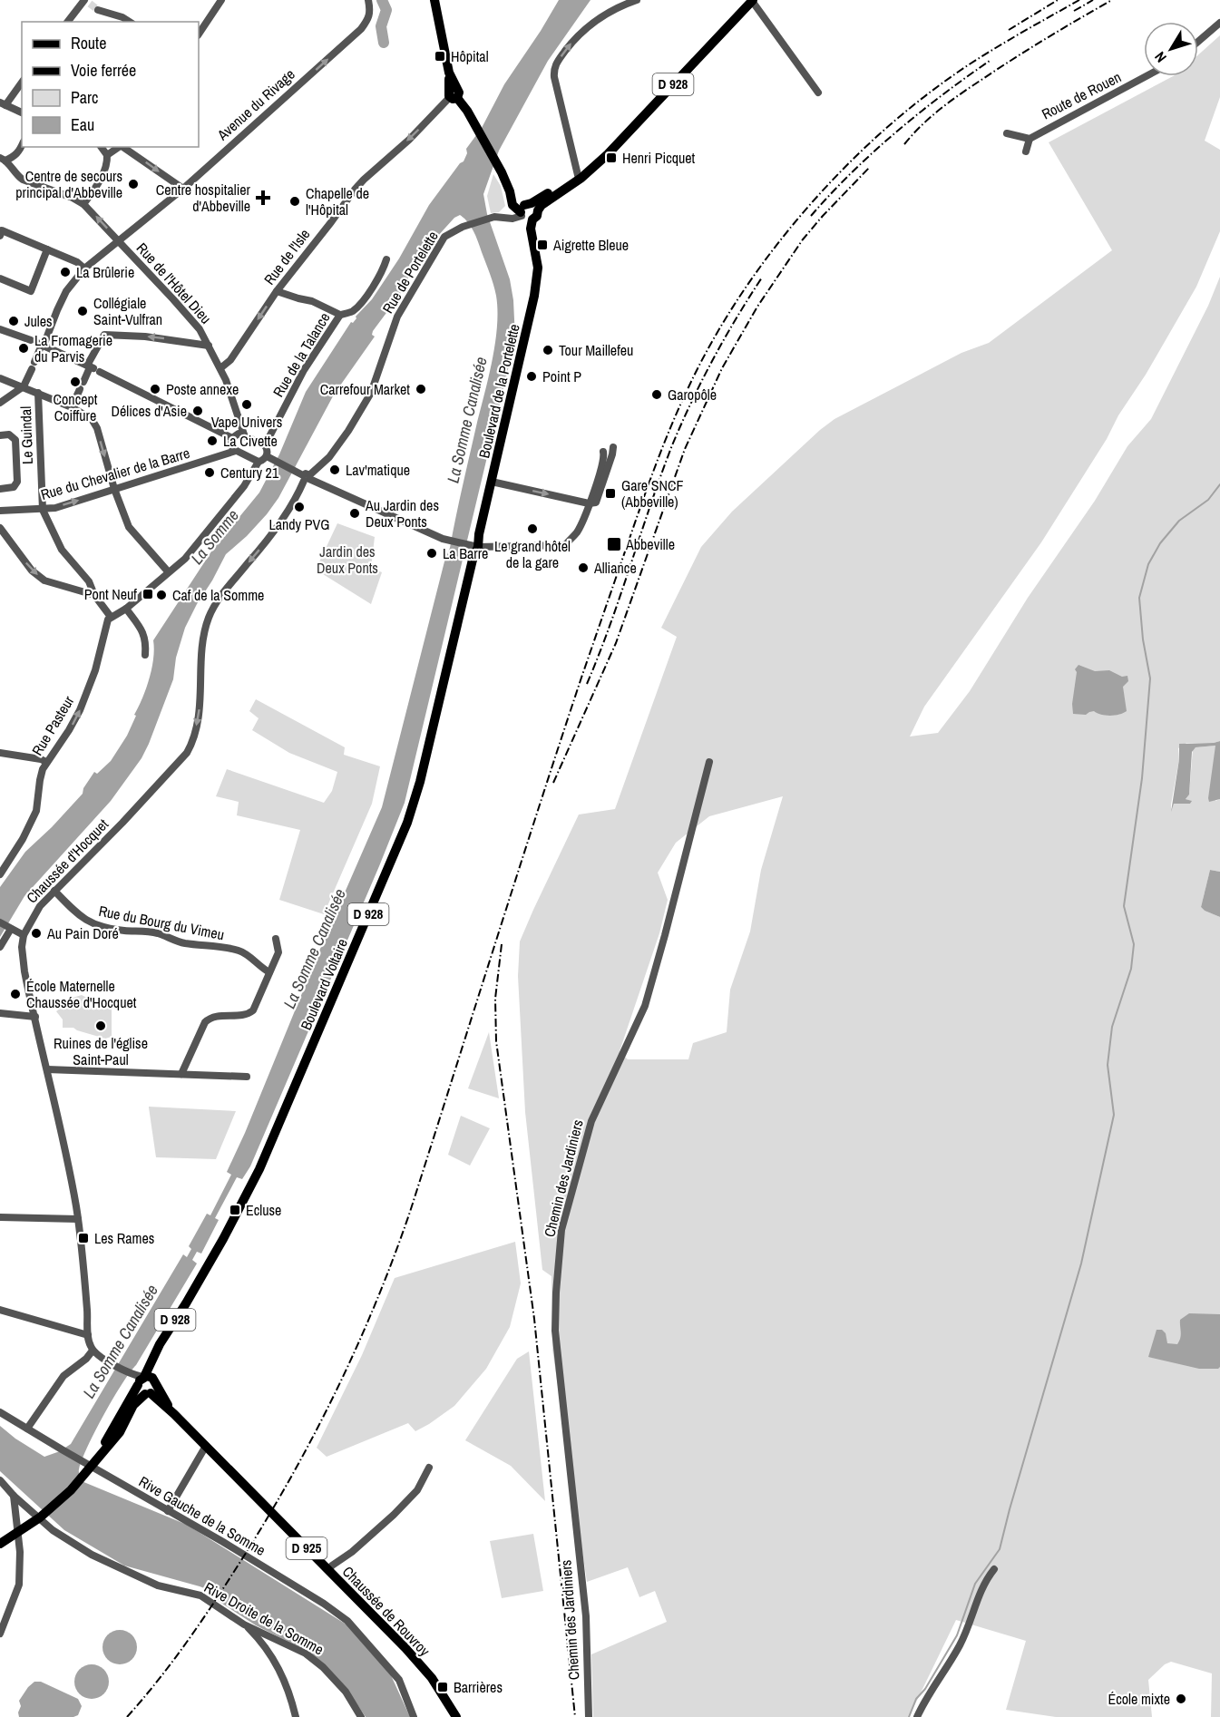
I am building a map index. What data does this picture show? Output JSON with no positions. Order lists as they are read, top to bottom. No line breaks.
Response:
{"streets":{"main road":["D 928","Boulevard de la Portelette","Boulevard Voltaire","D 925","Chaussée de Rouvroy"],"street":["Route de Rouen","Avenue du Rivage","Rue de l'Isle","Rue de Portelette","Rue de l'Hôtel Dieu","Rue de la Talance","Le Guindal","Rue du Chevalier de la Barre","Rue Pasteur","Chaussée d'Hocquet","Rue du Bourg du Vimeu","Chemin des Jardiniers","Rive Gauche de la Somme","Rive Droite de la Somme"]},"crossings":[["D 928","Rue de Portelette"],["D 928","Boulevard de la Portelette"],["D 928","Boulevard Voltaire"],["D 928","Chaussée de Rouvroy"],["Avenue du Rivage","Rue de l'Hôtel Dieu"],["Rue de l'Isle","Rue de l'Hôtel Dieu"],["Rue de Portelette","Boulevard de la Portelette"],["Rue de Portelette","Chaussée d'Hocquet"],["Boulevard de la Portelette","Boulevard Voltaire"],["Le Guindal","Rue du Chevalier de la Barre"],["Chaussée d'Hocquet","Rue du Bourg du Vimeu"],["Boulevard Voltaire","Chaussée de Rouvroy"]],"one_way":["Avenue du Rivage","Rue de l'Isle","Rue Pasteur"],"water":["La Somme Canalisée","La Somme"],"parks":["Jardin des Deux Ponts"],"places":{"transit":["Hôpital","Henri Picquet","Aigrette Bleue","Gare SNCF (Abbeville)","Abbeville","Pont Neuf","Ecluse","Les Rames","Barrières"],"other":["Centre de secours principal d'Abbeville","Chapelle de l'Hôpital","La Brûlerie","Collégiale Saint-Vulfran","Jules","La Fromagerie du Parvis","Tour Maillefeu","Point P","Concept Coiffure","Poste annexe","Carrefour Market","Garopôle","Vape Univers","Délices d'Asie","La Civette","Lav'matique","Century 21","Landy PVG","Au Jardin des Deux Ponts","Le grand hôtel de la gare","La Barre","Alliance","Caf de la Somme","Au Pain Doré","École Maternelle Chaussée d'Hocquet","Ruines de l'église Saint-Paul","École mixte"],"health":["Centre hospitalier d'Abbeville"]},"legend":["Route","Voie ferrée","Parc","Eau"],"north":"bottom left"}
